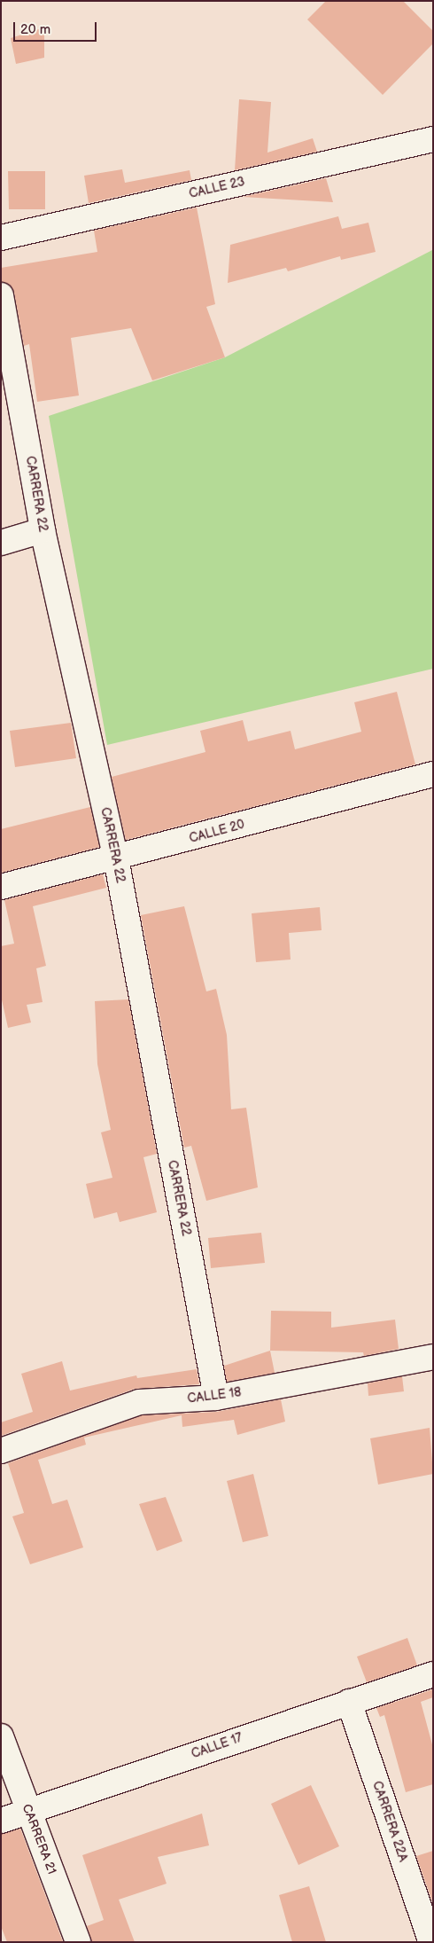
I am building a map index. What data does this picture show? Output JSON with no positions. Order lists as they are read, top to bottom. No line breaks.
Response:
{"streets":{"street":["CALLE 23","CARRERA 22","CALLE 20","CALLE 18","CALLE 17","CARRERA 22A","CARRERA 21"]},"crossings":[["CARRERA 22","CALLE 20"],["CARRERA 22","CALLE 18"],["CALLE 17","CARRERA 22A"],["CALLE 17","CARRERA 21"]],"scale_bar":"20 m"}
